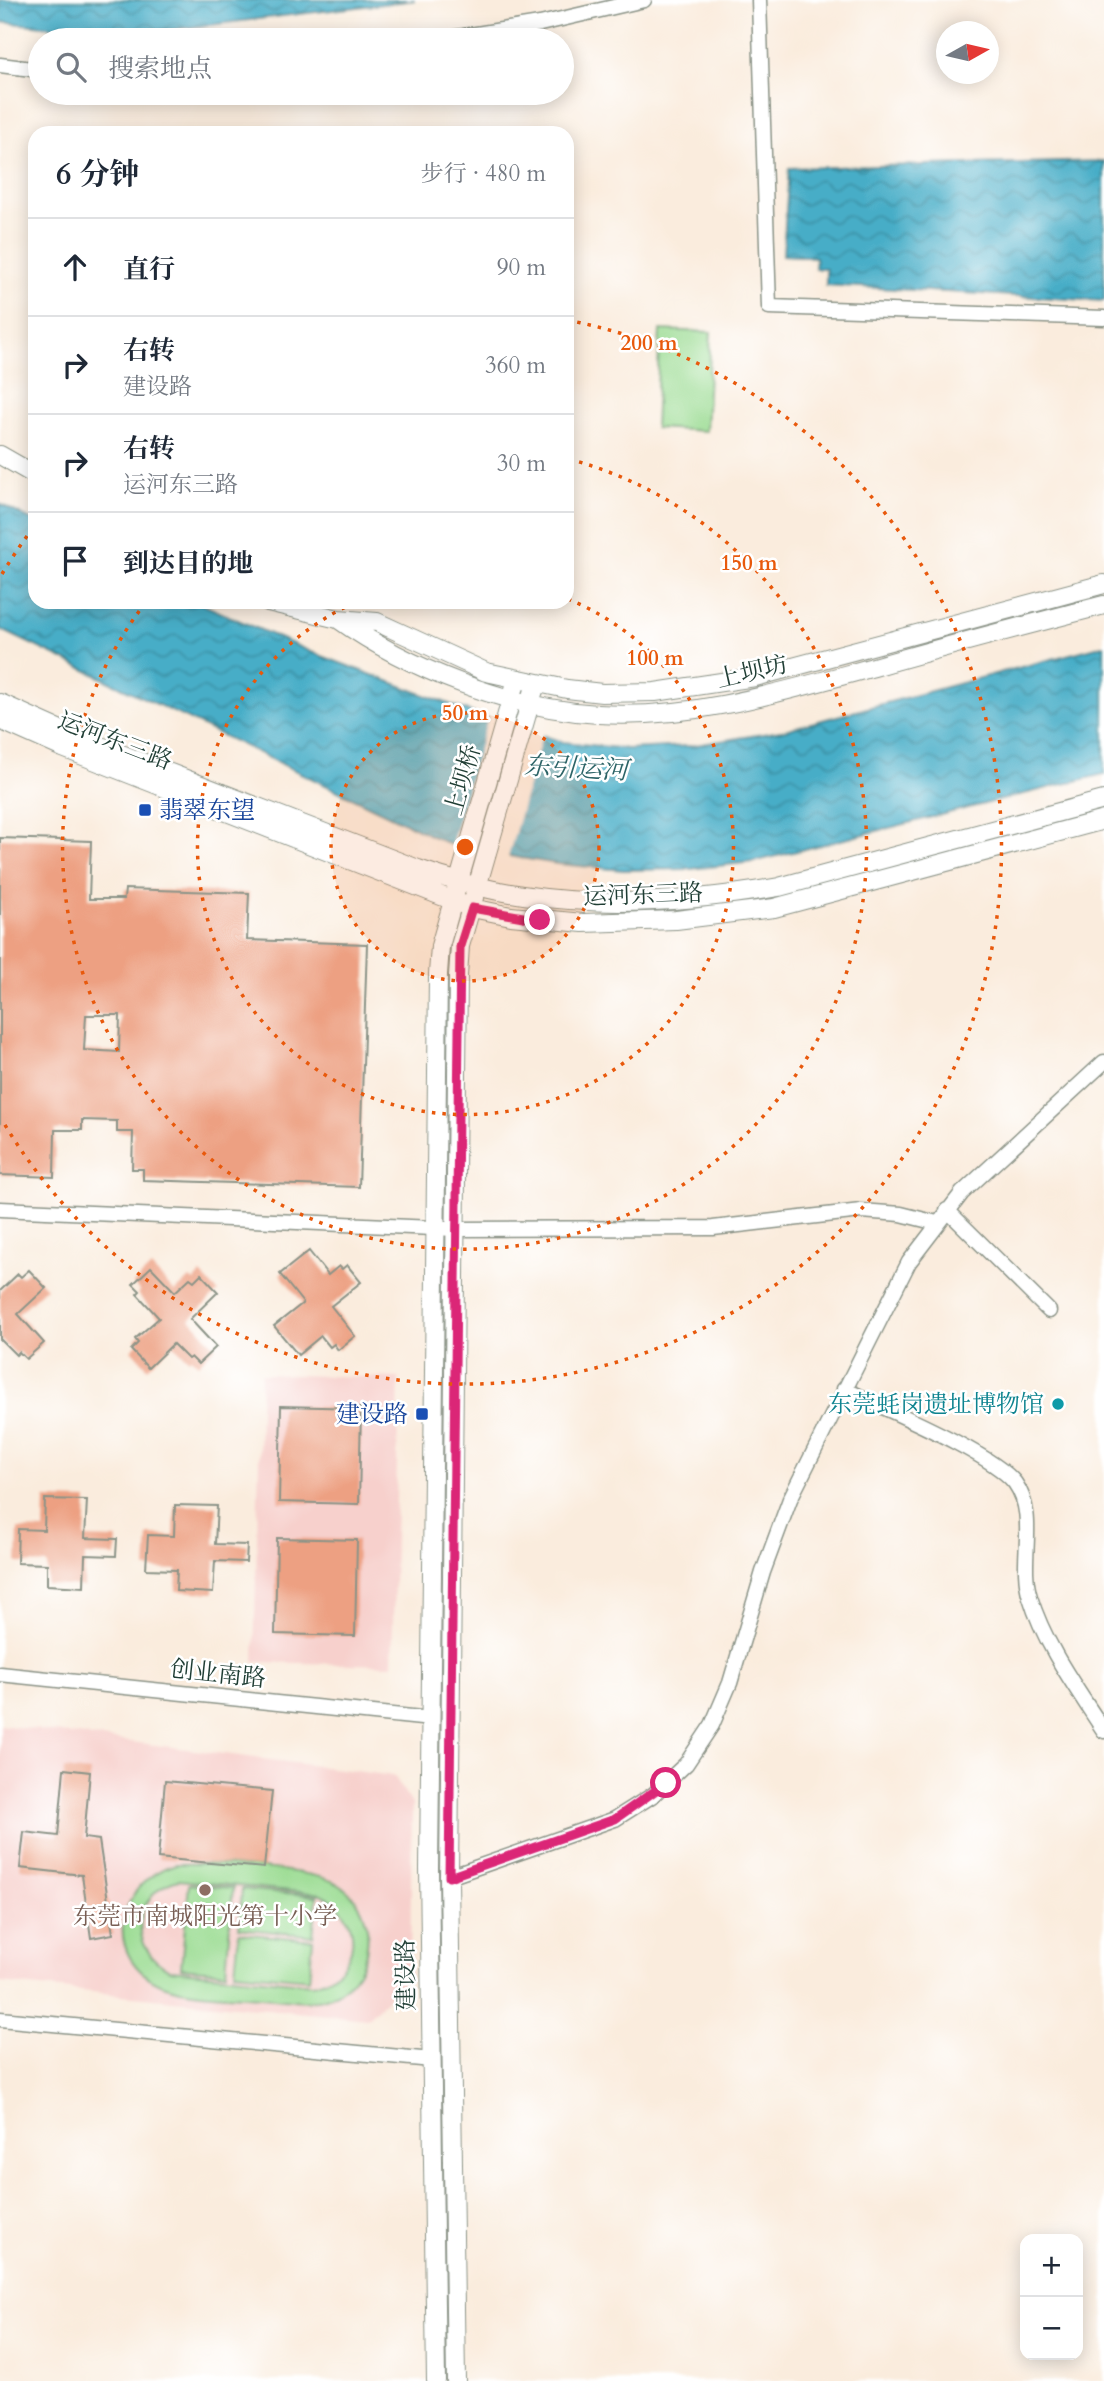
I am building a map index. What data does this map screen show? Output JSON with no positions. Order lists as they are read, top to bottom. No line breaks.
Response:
{"streets":{"street":["上坝坊","运河东三路","上坝桥","创业南路","建设路"]},"crossings":[["上坝坊","上坝桥"],["运河东三路","建设路"],["上坝桥","建设路"],["创业南路","建设路"]],"water":["东引运河"],"places":{"transit":["翡翠东望","建设路"],"other":["东莞蚝岗遗址博物馆","东莞市南城阳光第十小学"]},"north":"right","page":{"search":"搜索地点","heading":["6 分钟","步行 · 480 m"],"list":[["直行","90 m"],["右转","建设路","360 m"],["右转","运河东三路","30 m"],"到达目的地"],"map_buttons":["+","−"]},"rings":["200 m","150 m","100 m","50 m"]}
